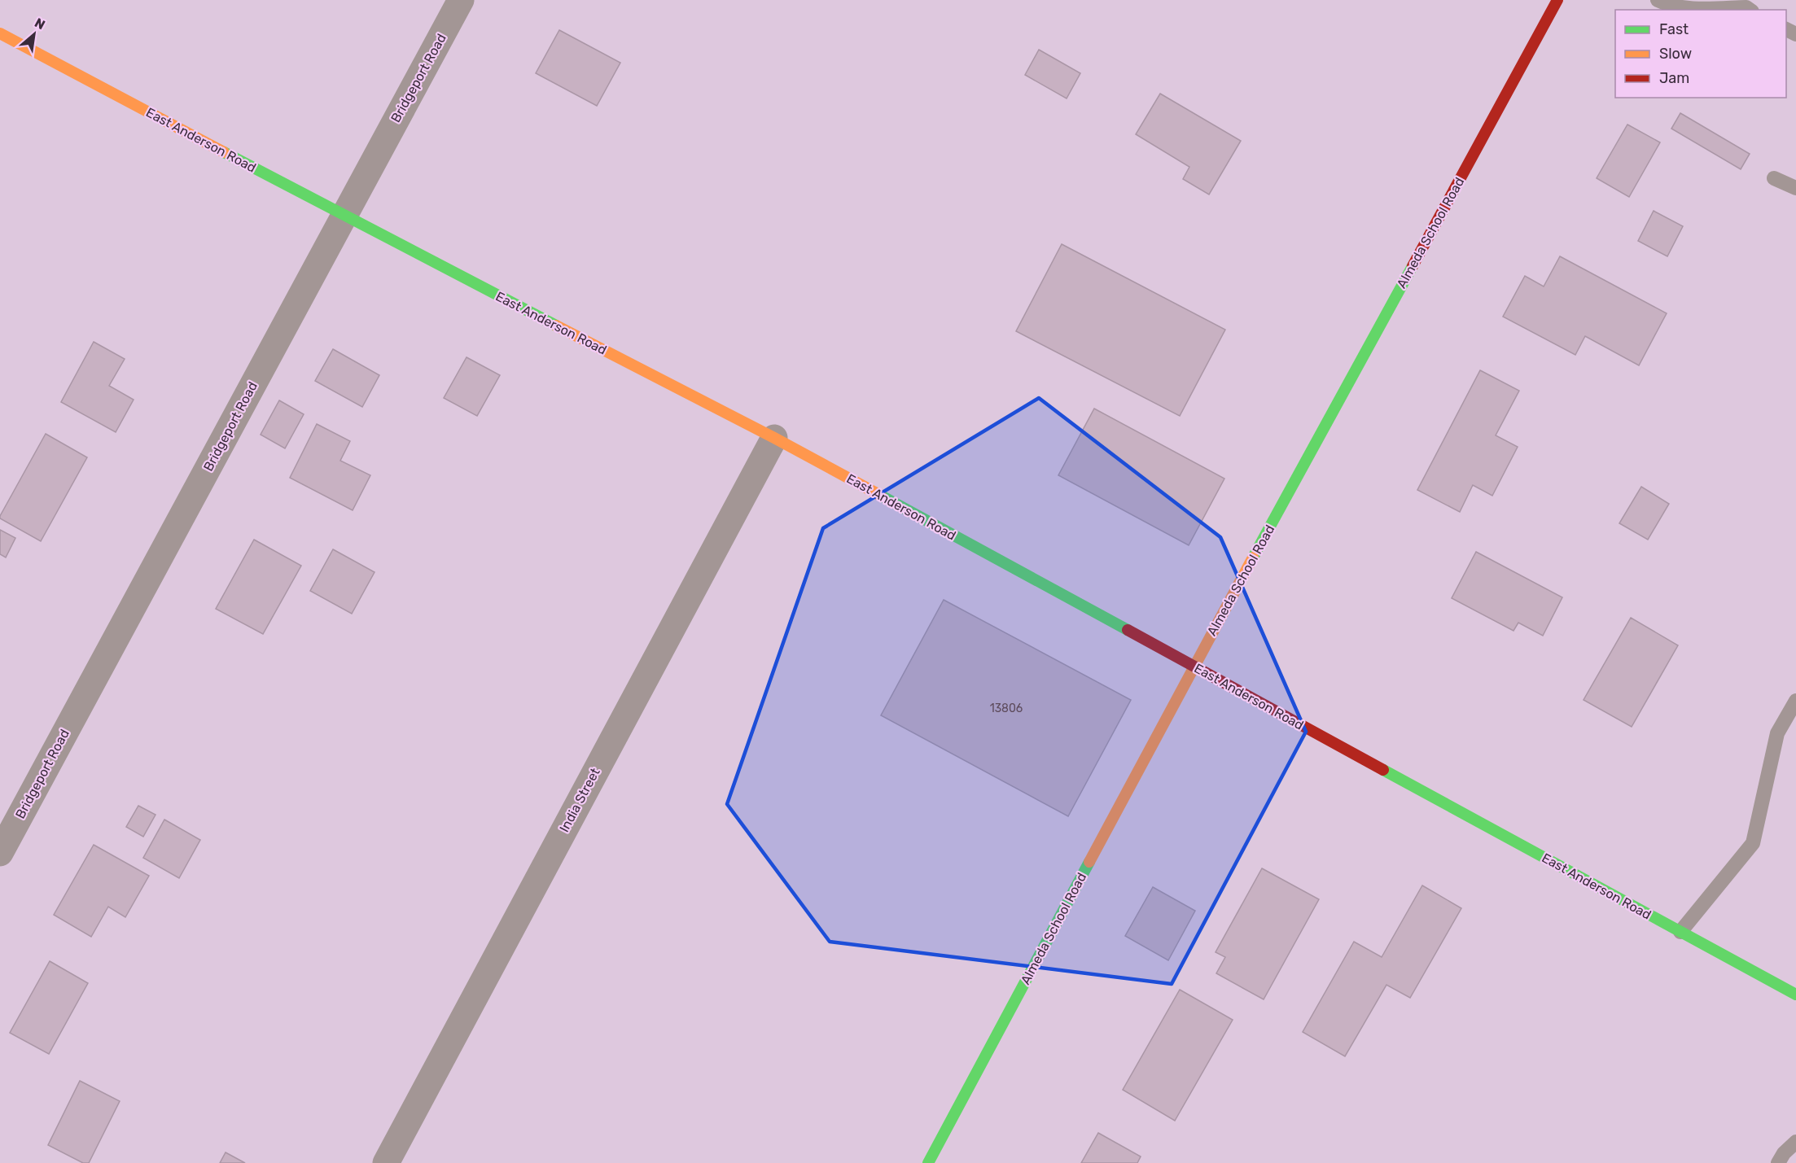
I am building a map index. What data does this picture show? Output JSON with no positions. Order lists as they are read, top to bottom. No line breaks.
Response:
{"streets":{"street":["Bridgeport Road","East Anderson Road","Almeda School Road","India Street"]},"crossings":[["Bridgeport Road","East Anderson Road"],["East Anderson Road","Almeda School Road"],["East Anderson Road","India Street"]],"house_numbers":["13806"],"legend":["Fast","Slow","Jam"],"north":"top right"}
